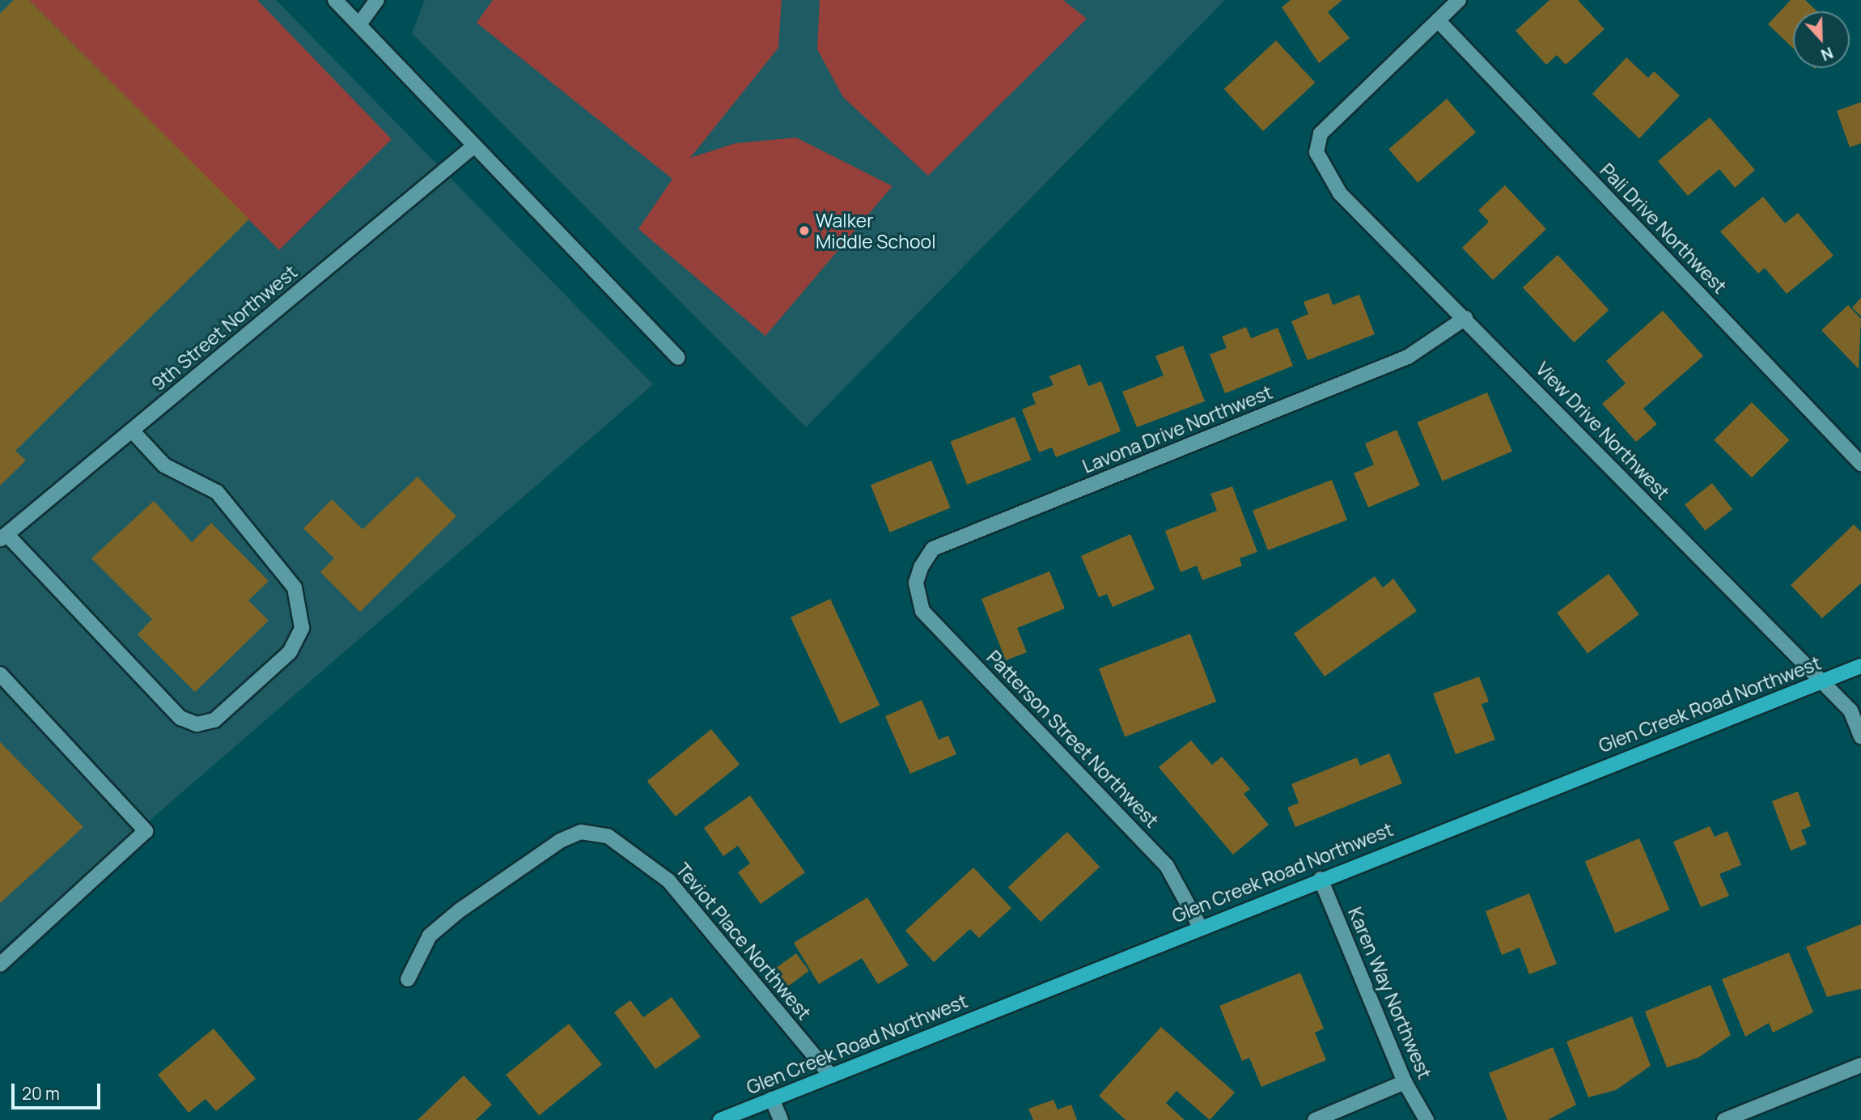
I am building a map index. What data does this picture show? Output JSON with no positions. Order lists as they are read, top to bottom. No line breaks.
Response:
{"streets":{"main road":["Glen Creek Road Northwest"],"street":["Pali Drive Northwest","9th Street Northwest","Lavona Drive Northwest","View Drive Northwest","Patterson Street Northwest","Teviot Place Northwest","Karen Way Northwest"]},"crossings":[["Pali Drive Northwest","View Drive Northwest"],["Lavona Drive Northwest","View Drive Northwest"],["Lavona Drive Northwest","Patterson Street Northwest"],["View Drive Northwest","Glen Creek Road Northwest"],["Glen Creek Road Northwest","Patterson Street Northwest"],["Glen Creek Road Northwest","Teviot Place Northwest"],["Glen Creek Road Northwest","Karen Way Northwest"]],"places":["Walker Middle School"],"scale_bar":"20 m","north":"bottom"}
